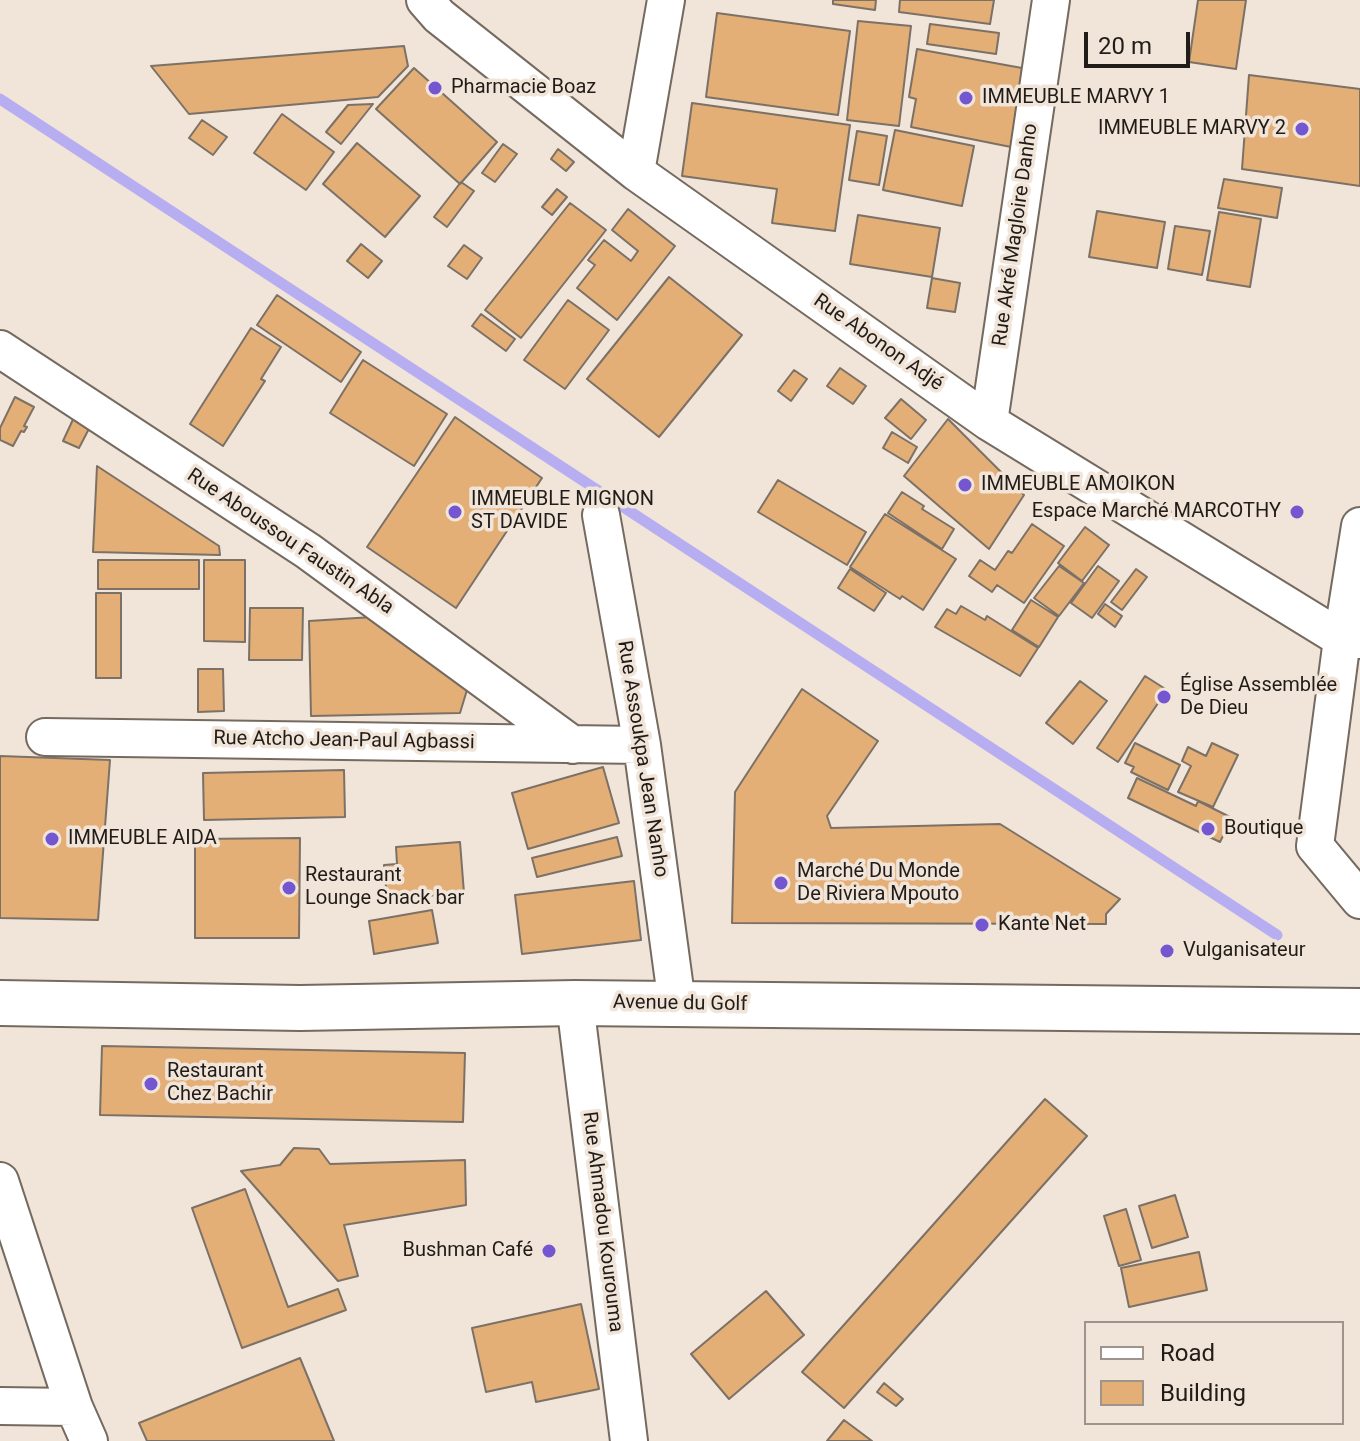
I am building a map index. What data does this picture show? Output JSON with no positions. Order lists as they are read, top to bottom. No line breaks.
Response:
{"streets":{"main road":["Avenue du Golf"],"street":["Rue Akré Magloire Danho","Rue Abonon Adjé","Rue Aboussou Faustin Abla","Rue Atcho Jean-Paul Agbassi","Rue Assoukpa Jean Nanho","Rue Ahmadou Kourouma"]},"crossings":[["Rue Akré Magloire Danho","Rue Abonon Adjé"],["Rue Aboussou Faustin Abla","Rue Atcho Jean-Paul Agbassi"],["Rue Atcho Jean-Paul Agbassi","Rue Assoukpa Jean Nanho"],["Rue Assoukpa Jean Nanho","Avenue du Golf"],["Avenue du Golf","Rue Ahmadou Kourouma"]],"places":["Pharmacie Boaz","IMMEUBLE MARVY 1","IMMEUBLE MARVY 2","IMMEUBLE AMOIKON","IMMEUBLE MIGNON ST DAVIDE","Espace Marché MARCOTHY","Église Assemblée De Dieu","Boutique","IMMEUBLE AIDA","Marché Du Monde De Riviera Mpouto","Restaurant Lounge Snack bar","Kante Net","Vulganisateur","Restaurant Chez Bachir","Bushman Café"],"legend":["Road","Building"],"scale_bar":"20 m"}
